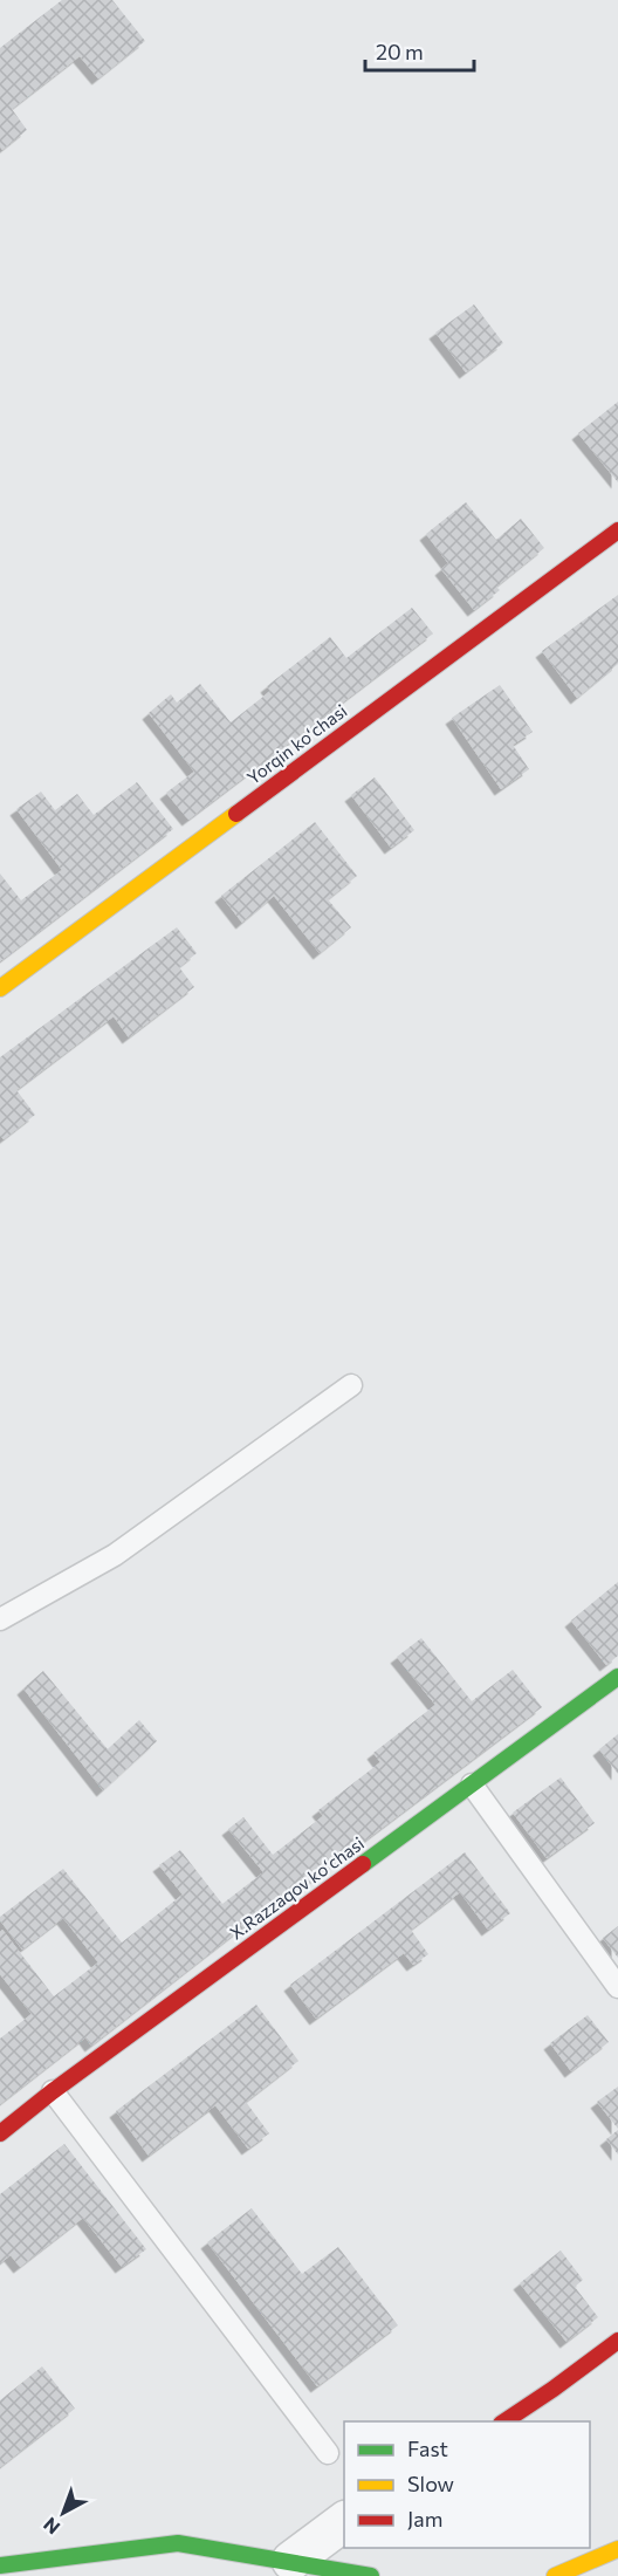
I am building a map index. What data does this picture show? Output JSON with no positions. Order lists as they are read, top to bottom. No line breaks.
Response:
{"streets":{"street":["Yorqin koʻchasi","X.Razzaqov koʻchasi"]},"legend":["Fast","Slow","Jam"],"scale_bar":"20 m","north":"bottom left"}
